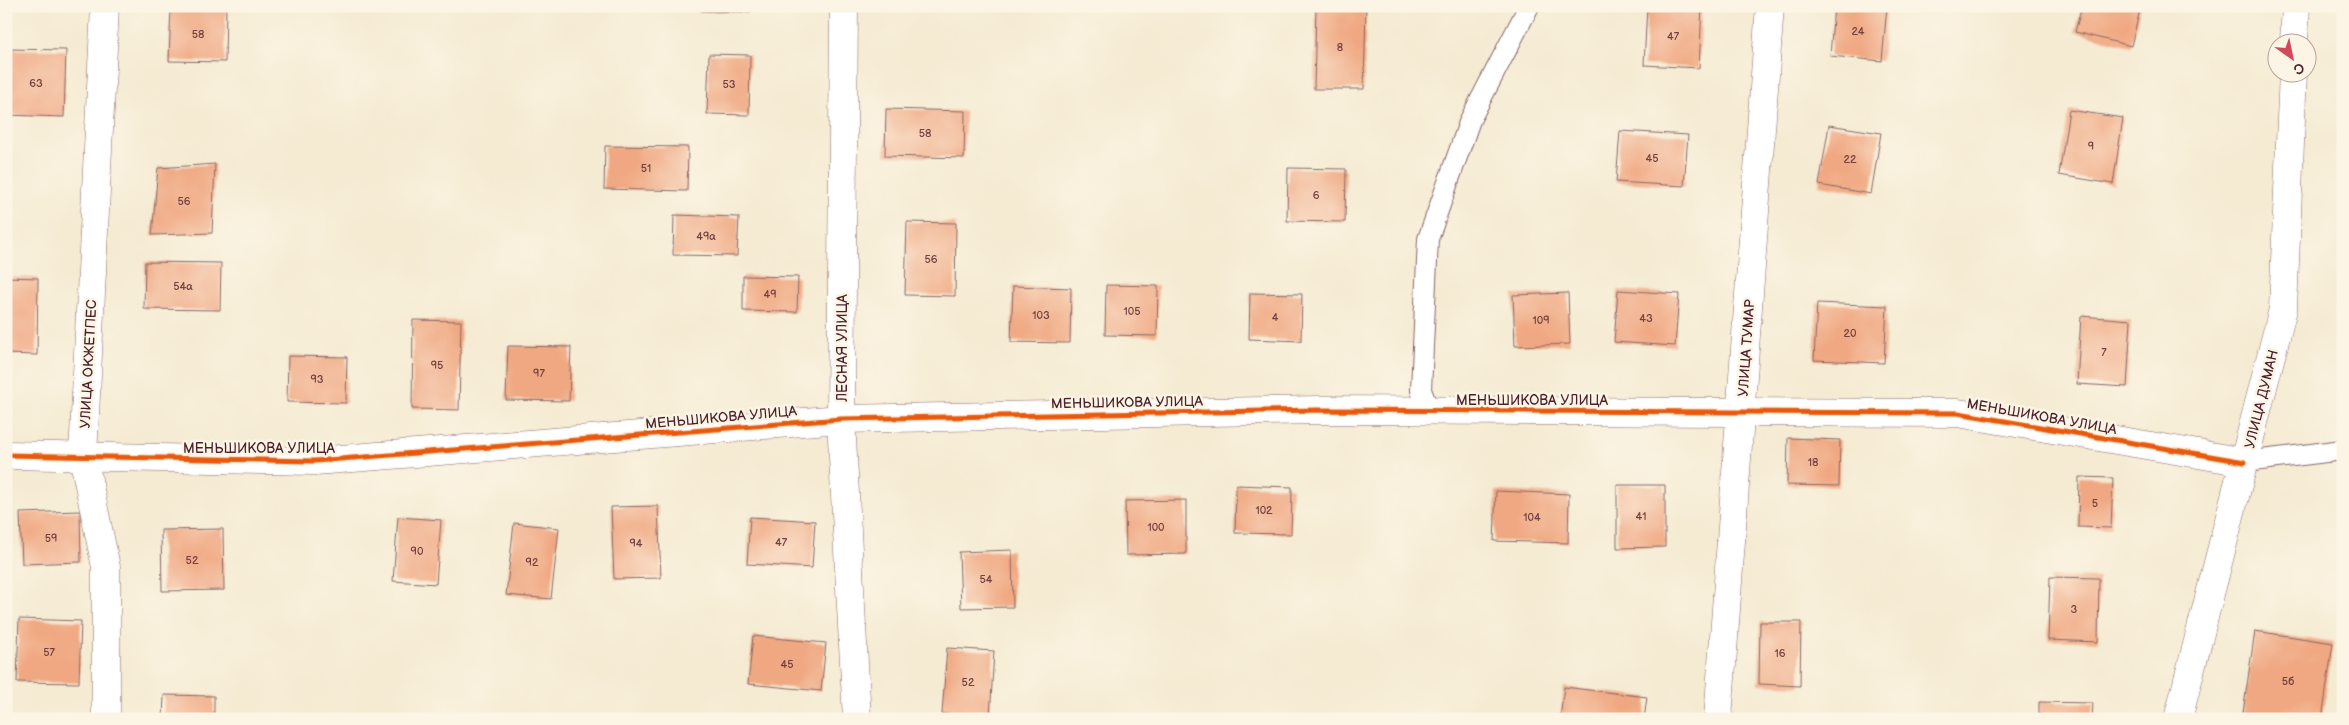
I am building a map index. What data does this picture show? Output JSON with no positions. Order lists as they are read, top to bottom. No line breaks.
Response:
{"streets":{"street":["ЛЕСНАЯ УЛИЦА","УЛИЦА ТУМАР","УЛИЦА ОКЖЕТПЕС","УЛИЦА ДУМАН","МЕНЬШИКОВА УЛИЦА"]},"crossings":[["ЛЕСНАЯ УЛИЦА","МЕНЬШИКОВА УЛИЦА"],["УЛИЦА ТУМАР","МЕНЬШИКОВА УЛИЦА"],["УЛИЦА ОКЖЕТПЕС","МЕНЬШИКОВА УЛИЦА"],["УЛИЦА ДУМАН","МЕНЬШИКОВА УЛИЦА"]],"house_numbers":["24","58","47","8","63","53","58","9","45","22","51","6","56","49а","56","54а","49","105","103","4","43","109","20","7","95","97","93","18","5","102","41","104","100","59","47","94","90","52","92","54","3","57","16","45","5б","52"],"north":"bottom right"}
